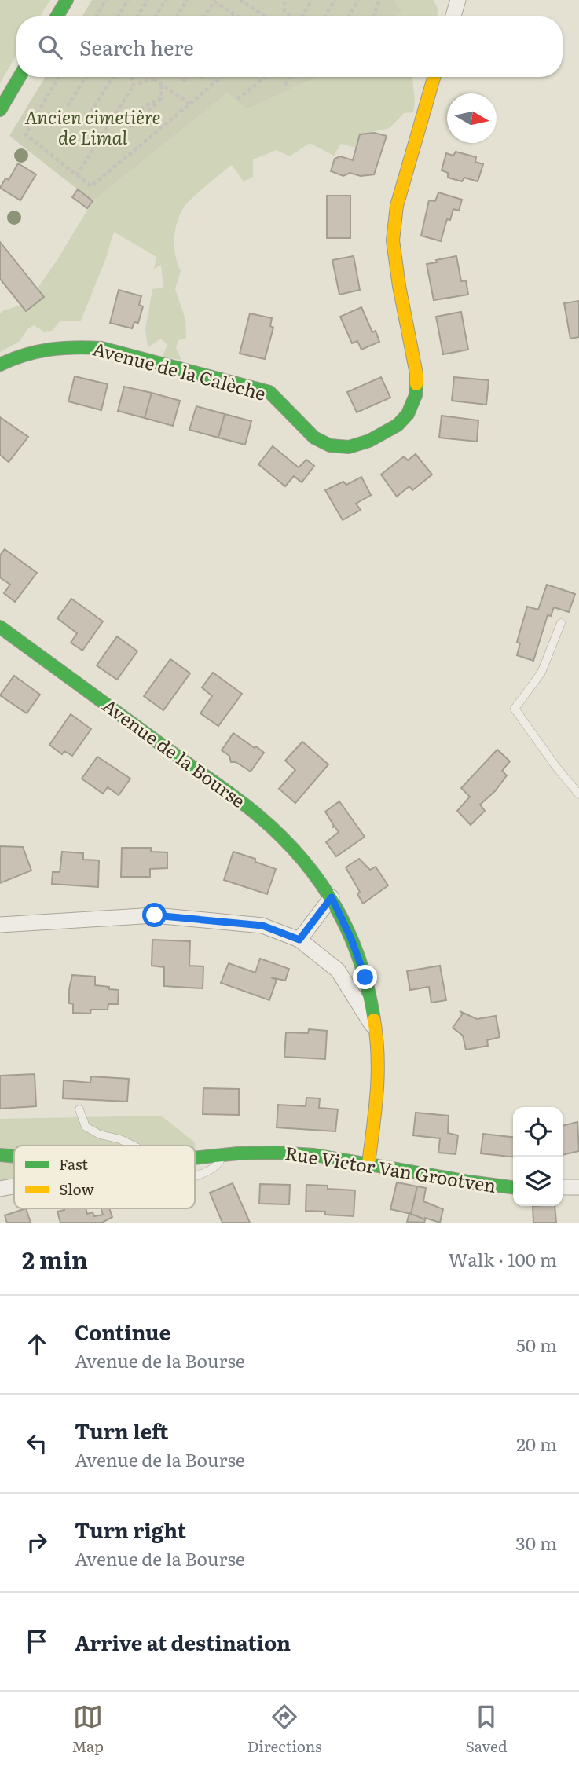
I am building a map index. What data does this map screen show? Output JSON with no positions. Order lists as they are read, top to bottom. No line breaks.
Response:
{"streets":{"street":["Avenue de la Calèche","Avenue de la Bourse","Rue Victor Van Grootven"]},"crossings":[["Avenue de la Bourse","Rue Victor Van Grootven"]],"parks":["Ancien cimetière de Limal"],"legend":["Fast","Slow"],"north":"right","page":{"search":"Search here","heading":["2 min","Walk · 100 m"],"list":[["Continue","Avenue de la Bourse","50 m"],["Turn left","Avenue de la Bourse","20 m"],["Turn right","Avenue de la Bourse","30 m"],"Arrive at destination"],"nav":["Map","Directions","Saved"]}}
